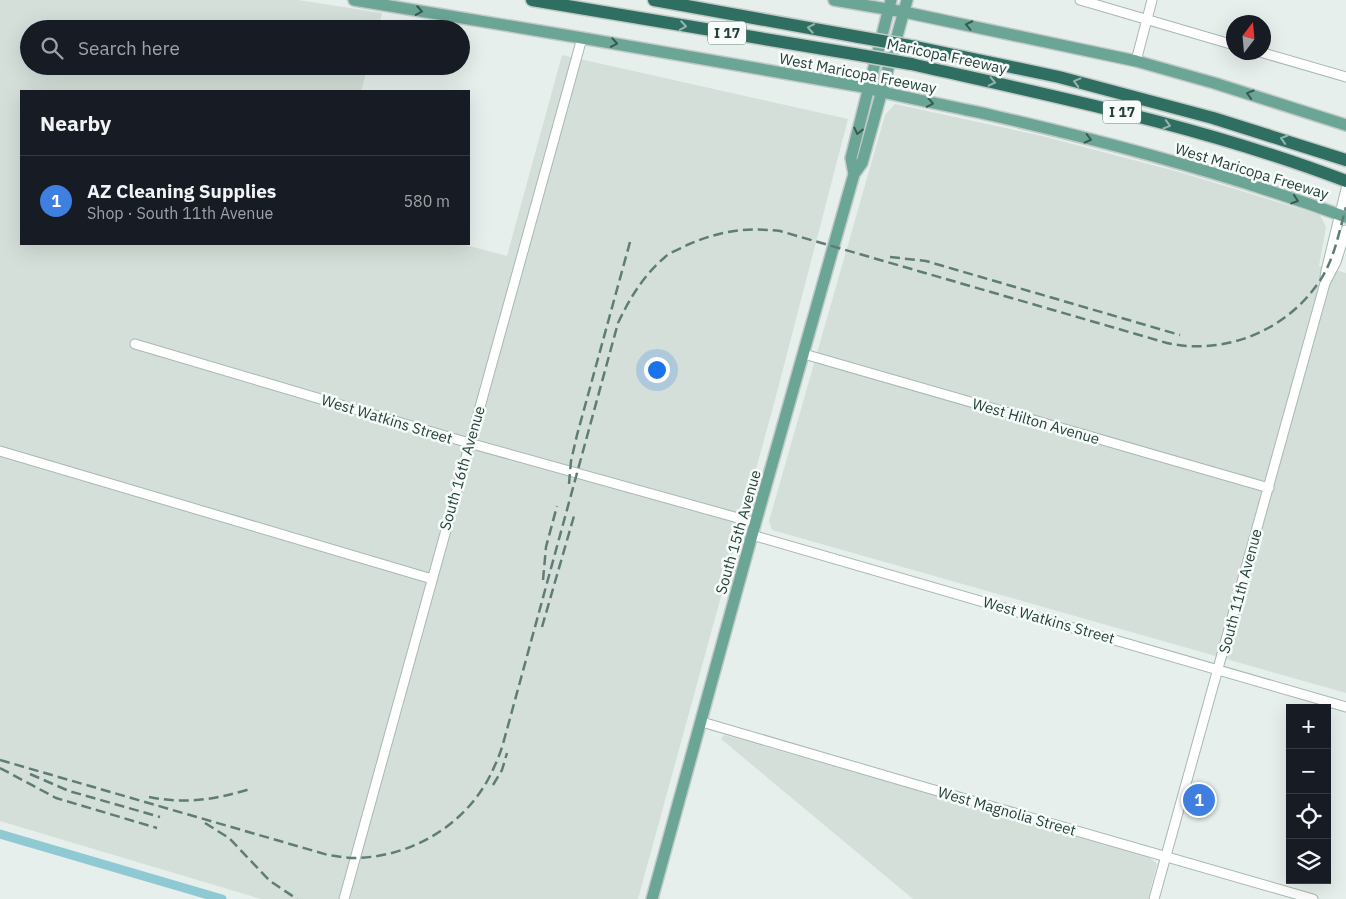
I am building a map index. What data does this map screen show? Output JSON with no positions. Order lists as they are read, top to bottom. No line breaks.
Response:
{"streets":{"highway":["I 17","Maricopa Freeway"],"main road":["West Maricopa Freeway","South 15th Avenue"],"street":["West Watkins Street","West Hilton Avenue","South 16th Avenue","South 11th Avenue","West Magnolia Street"]},"crossings":[["West Maricopa Freeway","South 16th Avenue"],["West Maricopa Freeway","South 15th Avenue"],["West Maricopa Freeway","South 11th Avenue"],["West Watkins Street","South 16th Avenue"],["West Watkins Street","South 15th Avenue"],["West Watkins Street","South 11th Avenue"],["West Hilton Avenue","South 15th Avenue"],["West Hilton Avenue","South 11th Avenue"],["South 15th Avenue","West Magnolia Street"],["South 11th Avenue","West Magnolia Street"]],"north":"top","page":{"search":"Search here","heading":"Nearby","list":[{"mark":"1","name":"AZ Cleaning Supplies","note":"Shop · South 11th Avenue","value":"580 m"}],"map_buttons":["+","−"],"pins":"1"}}
